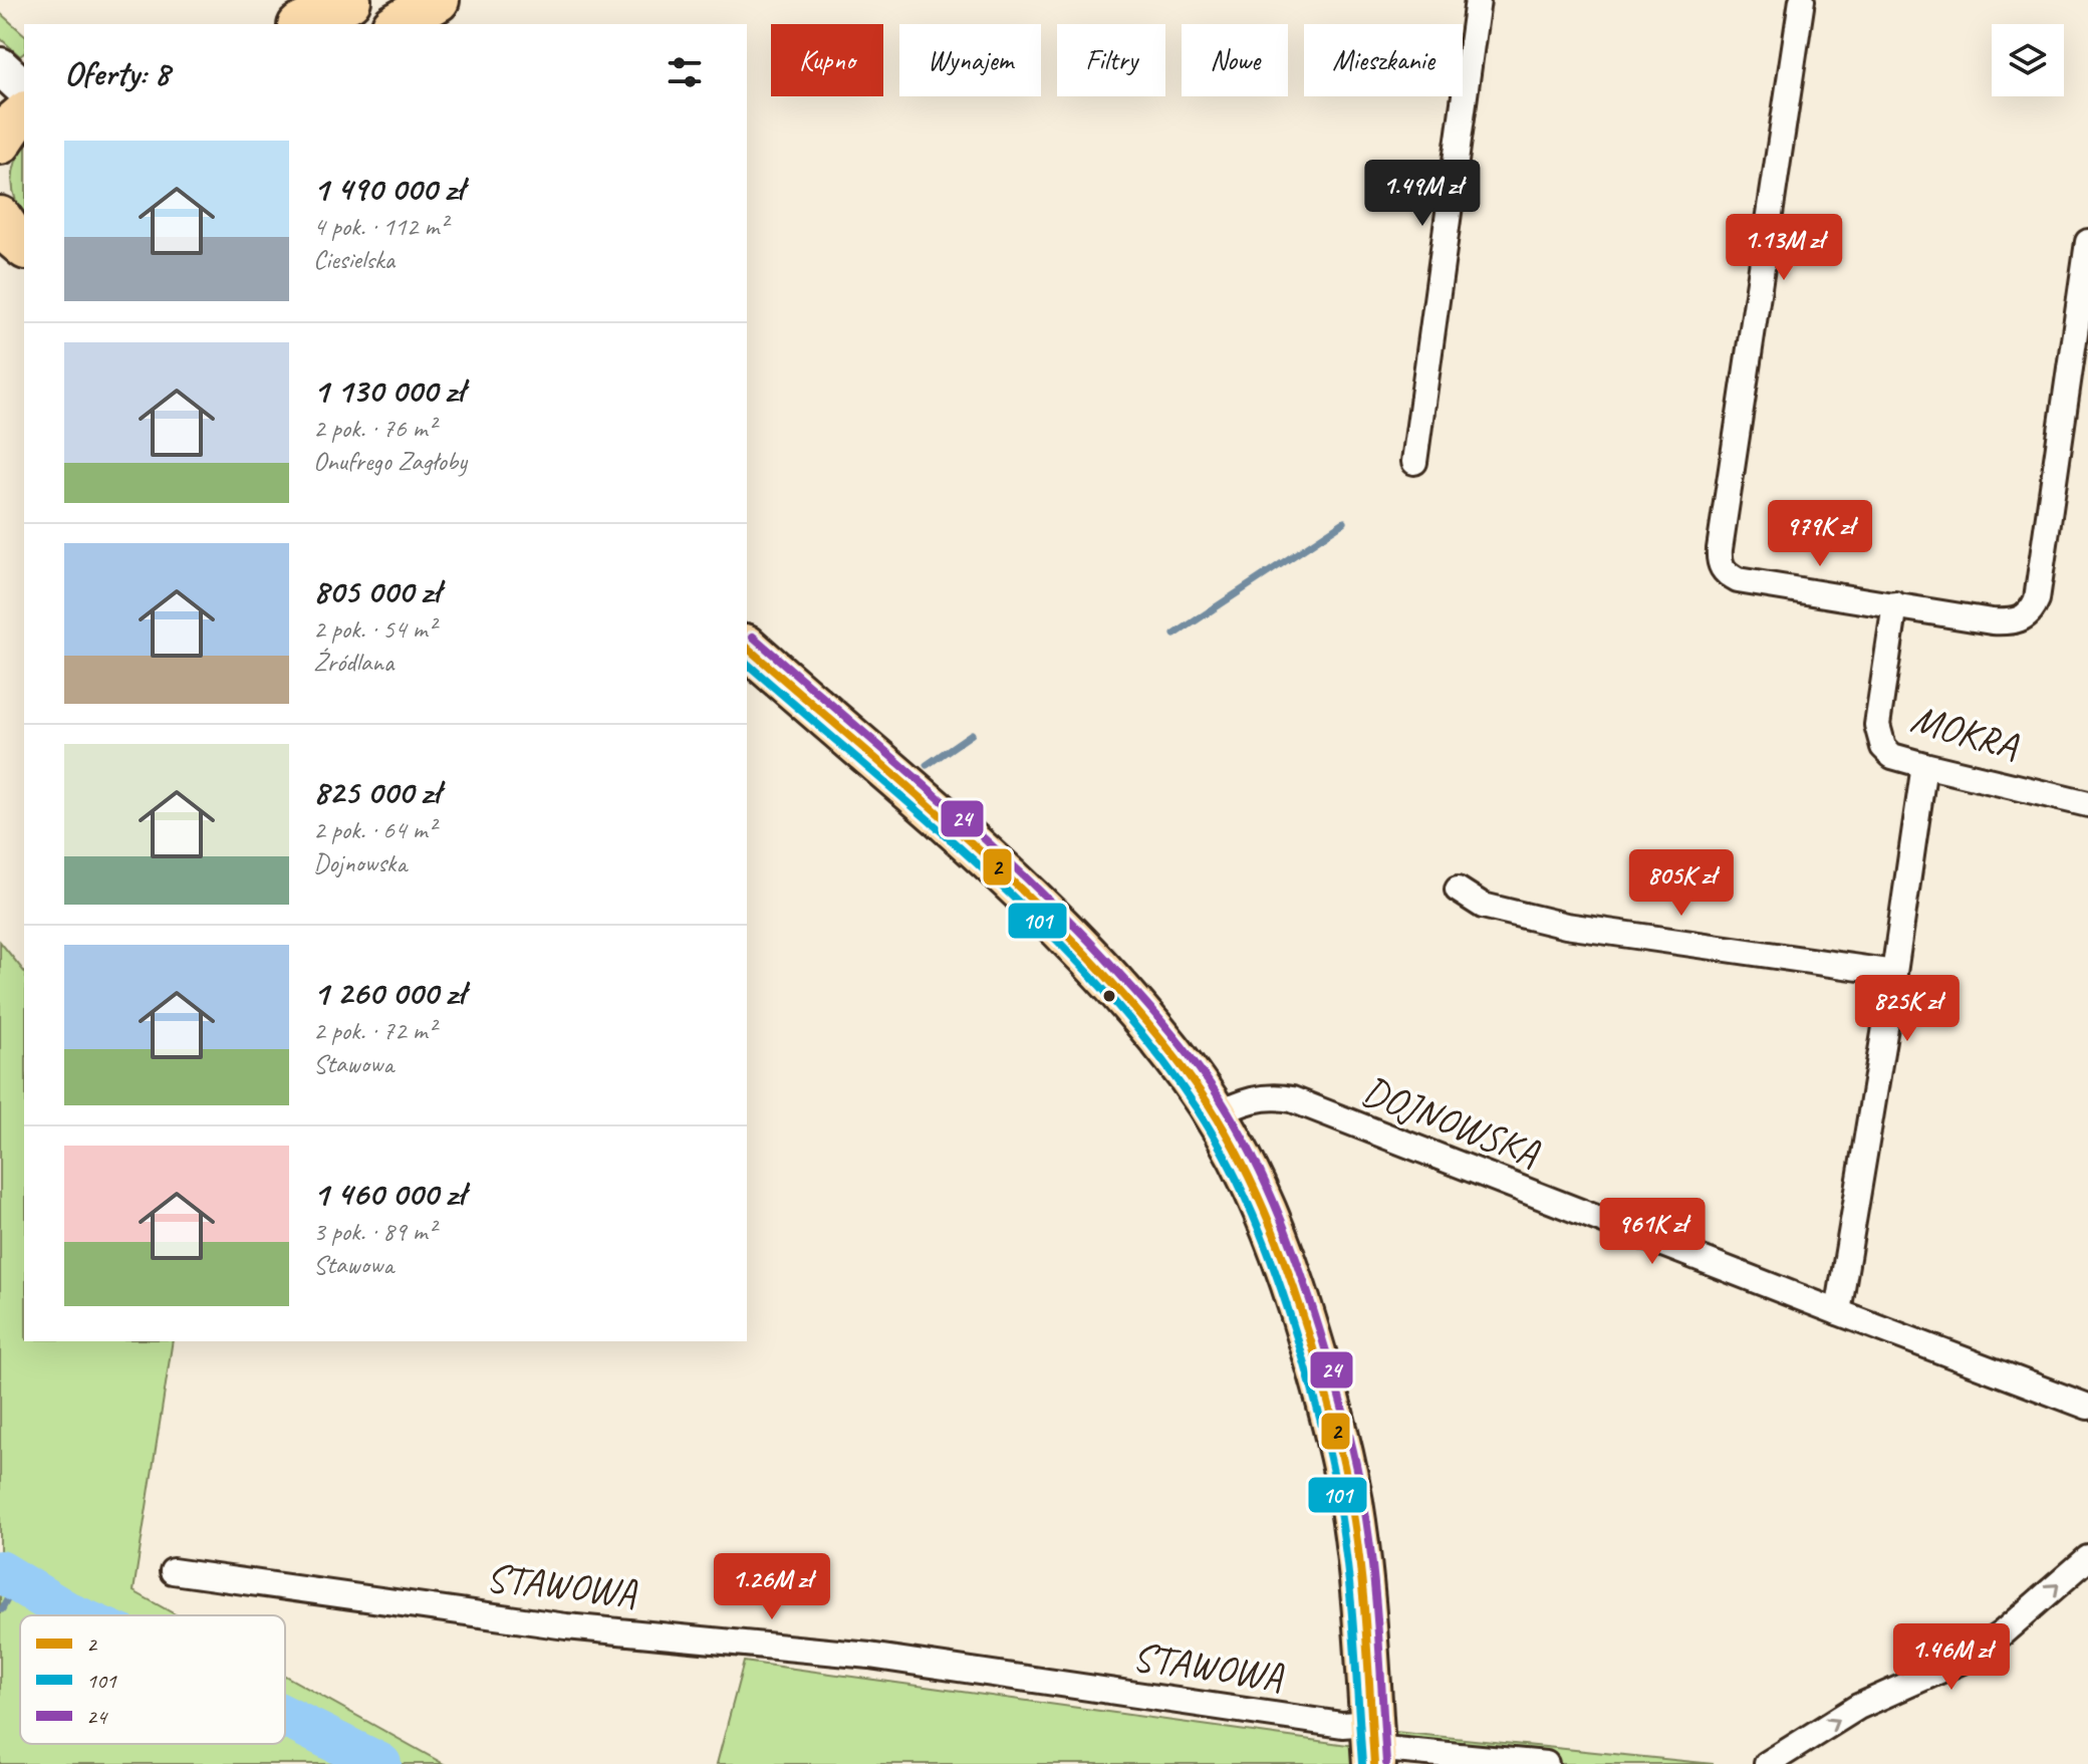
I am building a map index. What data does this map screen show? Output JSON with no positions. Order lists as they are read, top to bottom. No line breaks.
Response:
{"streets":{"street":["MOKRA","DOJNOWSKA","STAWOWA"]},"lines":["transit line 24","transit line 2","transit line 101"],"legend":["2","101","24"],"page":{"chip":["Kupno","Wynajem","Filtry","Nowe","Mieszkanie"],"heading":"Oferty: 8","list":[{"name":"1 490 000 zł","note":"4 pok. · 112 m² · Ciesielska"},{"name":"1 130 000 zł","note":"2 pok. · 76 m² · Onufrego Zagłoby"},{"name":"805 000 zł","note":"2 pok. · 54 m² · Źródlana"},{"name":"825 000 zł","note":"2 pok. · 64 m² · Dojnowska"},{"name":"1 260 000 zł","note":"2 pok. · 72 m² · Stawowa"},{"name":"1 460 000 zł","note":"3 pok. · 89 m² · Stawowa"}],"price":["1.49M zł","1.13M zł","979K zł","805K zł","825K zł","961K zł","1.26M zł","1.46M zł"]}}
